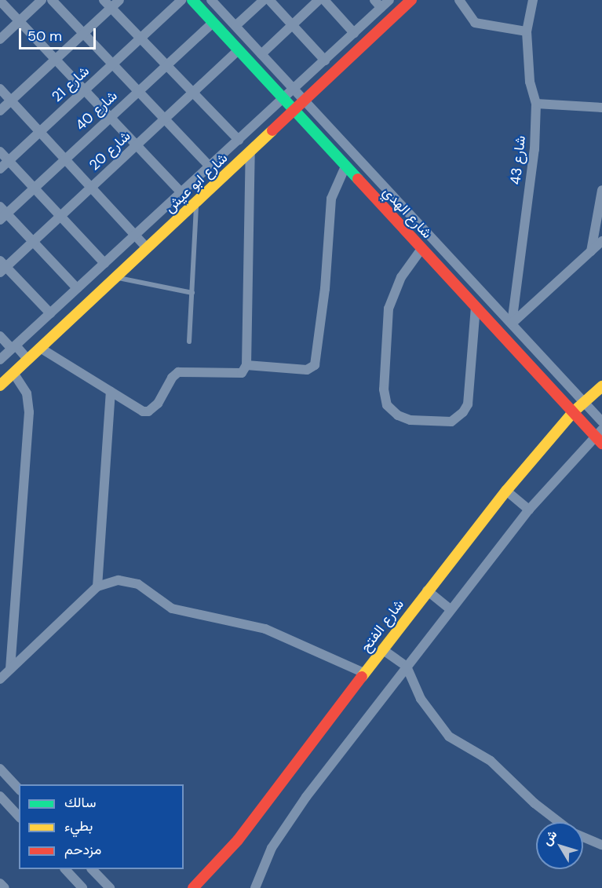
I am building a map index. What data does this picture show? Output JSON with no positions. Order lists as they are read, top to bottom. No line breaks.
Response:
{"streets":{"street":["شارع 21","شارع 40","شارع 20","شارع 43","شارع ابو عيش","شارع الهدي","شارع الفتح"]},"crossings":[["شارع 40","شارع الهدي"],["شارع 20","شارع الهدي"],["شارع 43","شارع الهدي"],["شارع ابو عيش","شارع الهدي"],["شارع الهدي","شارع الفتح"]],"legend":["سالك","بطيء","مزدحم"],"scale_bar":"50 m","north":"top left"}
